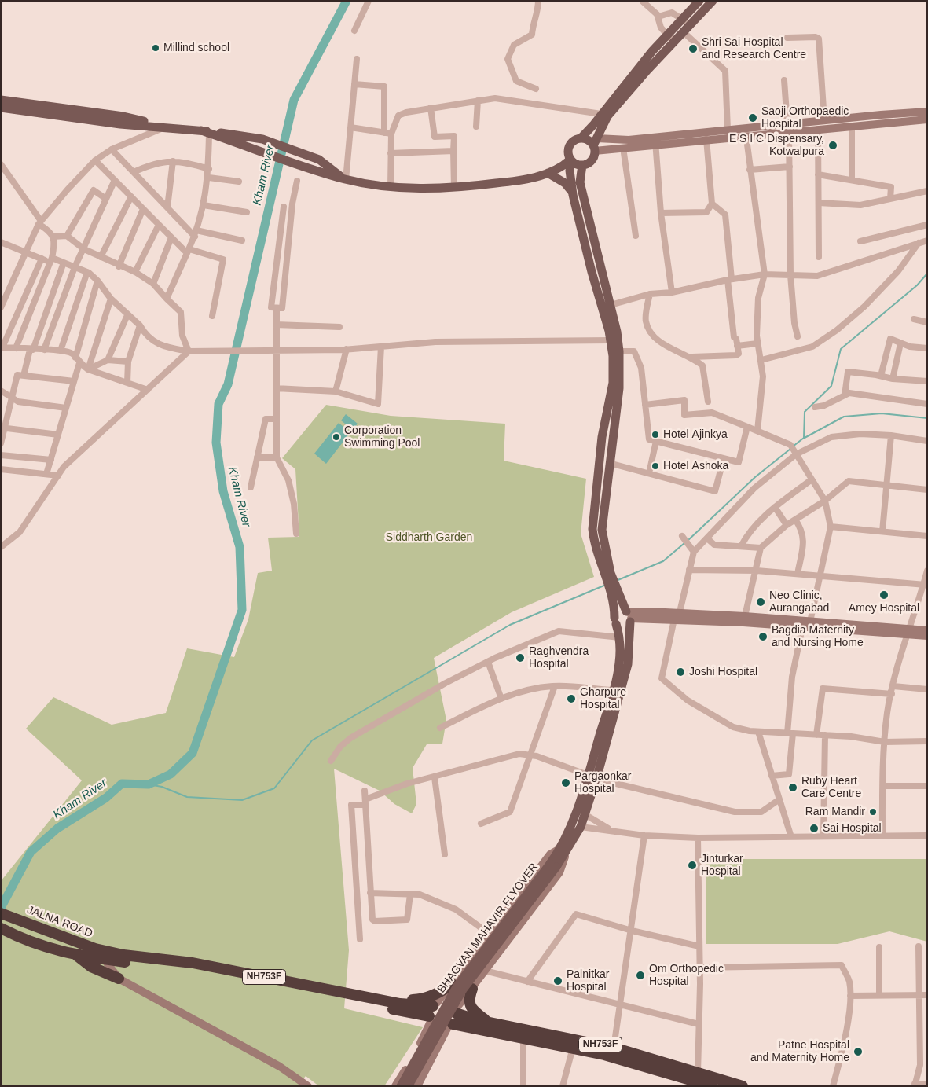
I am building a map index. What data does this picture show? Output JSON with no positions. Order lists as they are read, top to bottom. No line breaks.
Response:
{"streets":{"highway":["JALNA ROAD","NH753F"],"main road":["BHAGVAN MAHAVIR FLYOVER"]},"crossings":[["JALNA ROAD","NH753F"]],"water":["Kham River"],"parks":["Siddharth Garden"],"places":["Millind school","Shri Sai Hospital and Research Centre","Saoji Orthopaedic Hospital","E S I C Dispensary, Kotwalpura","Hotel Ajinkya","Corporation Swimming Pool","Hotel Ashoka","Amey Hospital","Neo Clinic, Aurangabad","Bagdia Maternity and Nursing Home","Raghvendra Hospital","Joshi Hospital","Gharpure Hospital","Pargaonkar Hospital","Ruby Heart Care Centre","Ram Mandir","Sai Hospital","Jinturkar Hospital","Om Orthopedic Hospital","Palnitkar Hospital","Patne Hospital and Maternity Home"]}
